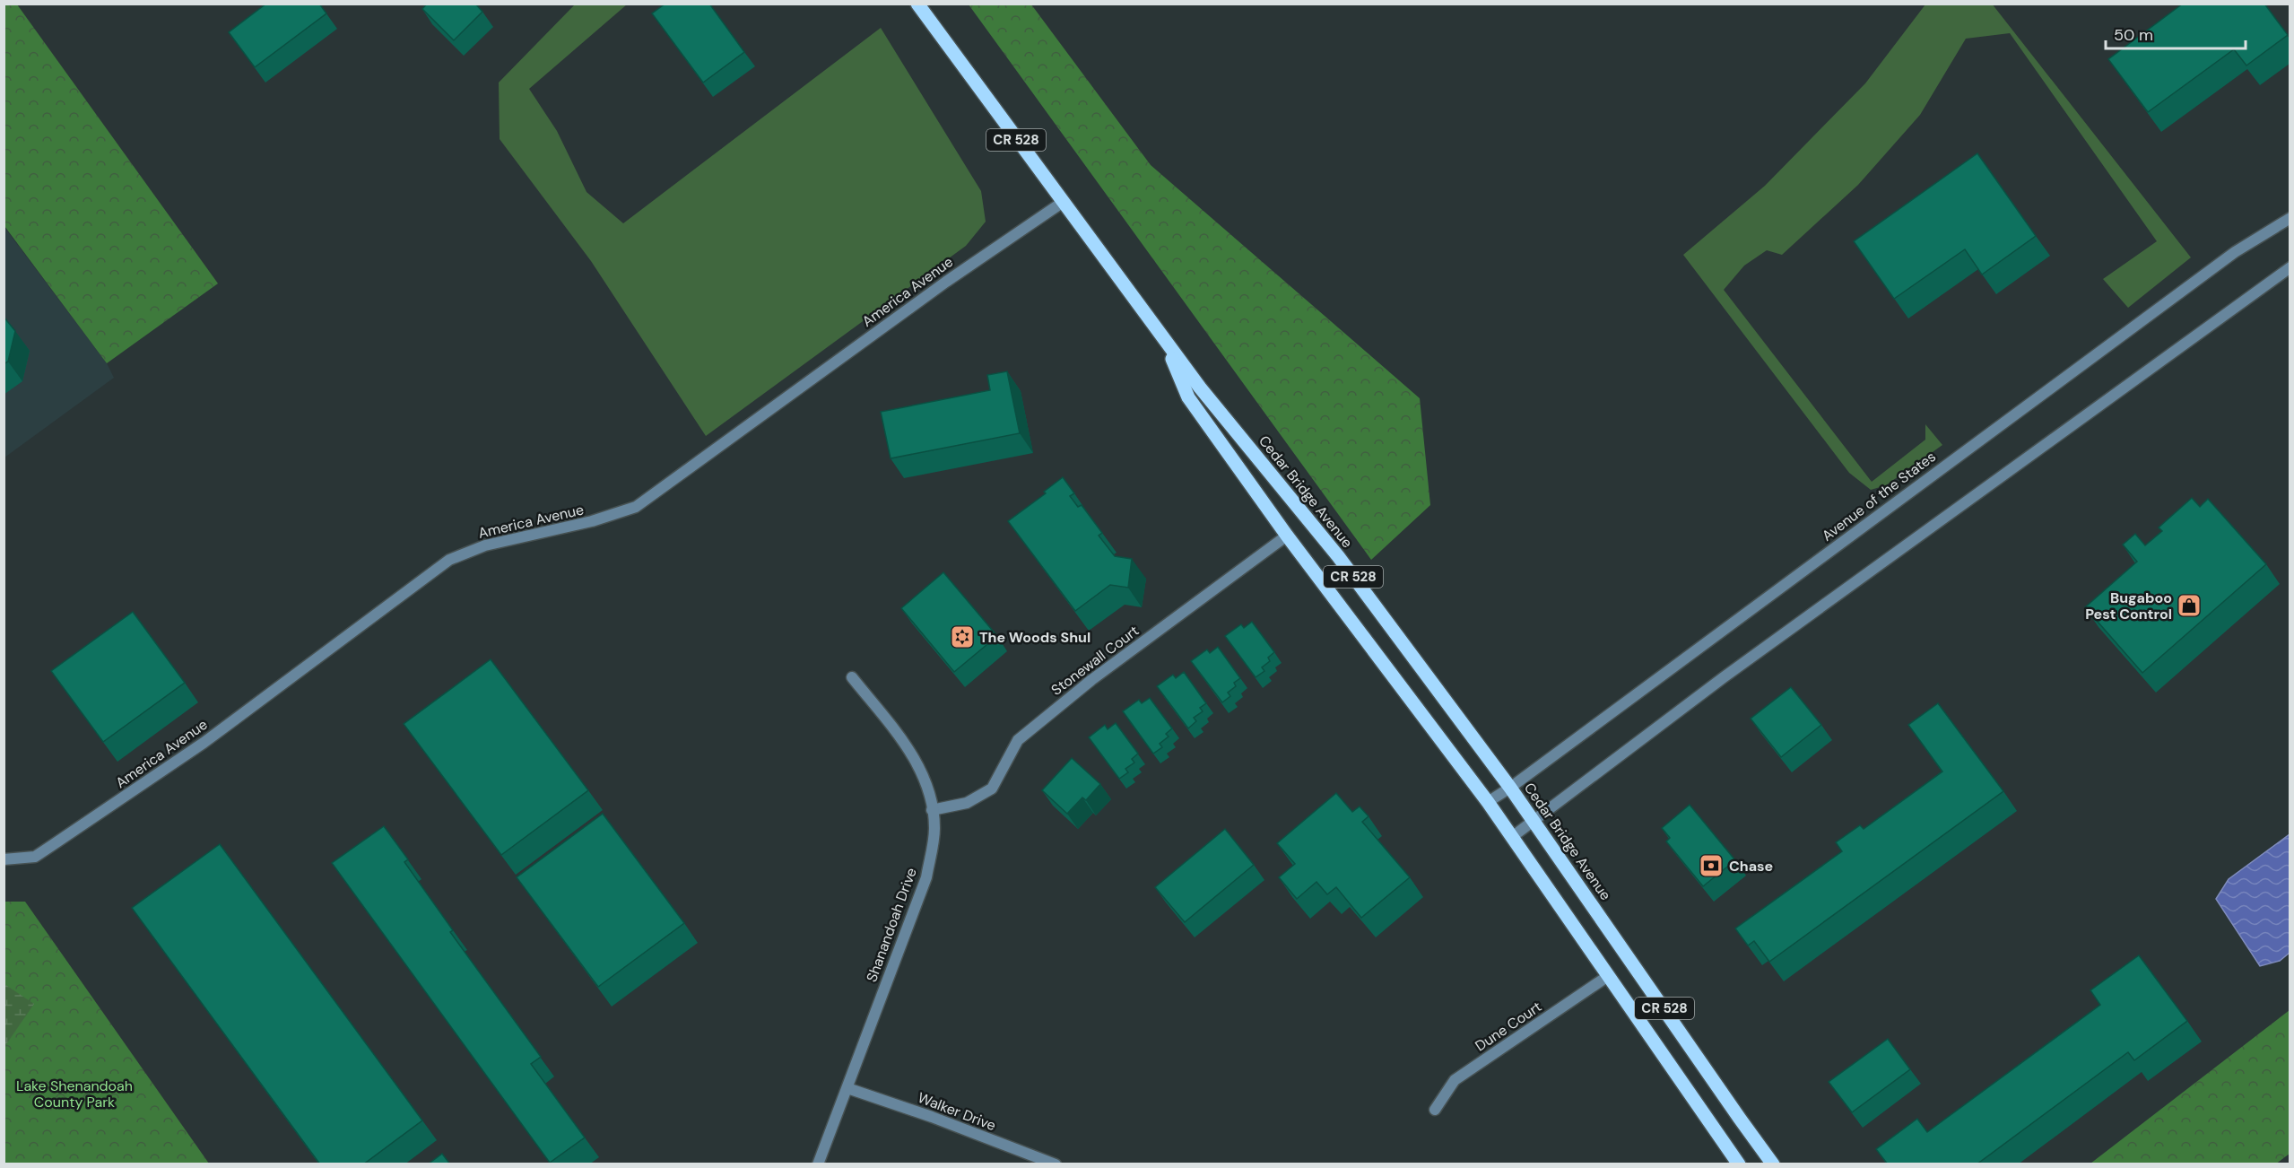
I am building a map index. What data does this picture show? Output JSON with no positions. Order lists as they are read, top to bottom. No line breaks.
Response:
{"streets":{"main road":["CR 528","Cedar Bridge Avenue"],"street":["America Avenue","Avenue of the States","Stonewall Court","Shanandoah Drive","Dune Court","Walker Drive"]},"crossings":[["America Avenue","Cedar Bridge Avenue"],["Cedar Bridge Avenue","Avenue of the States"],["Stonewall Court","Shanandoah Drive"],["Shanandoah Drive","Walker Drive"]],"parks":["Lake Shenandoah County Park"],"places":{"shop":["Bugaboo Pest Control"],"synagogue":["The Woods Shul"],"bank":["Chase"]},"scale_bar":"50 m"}
